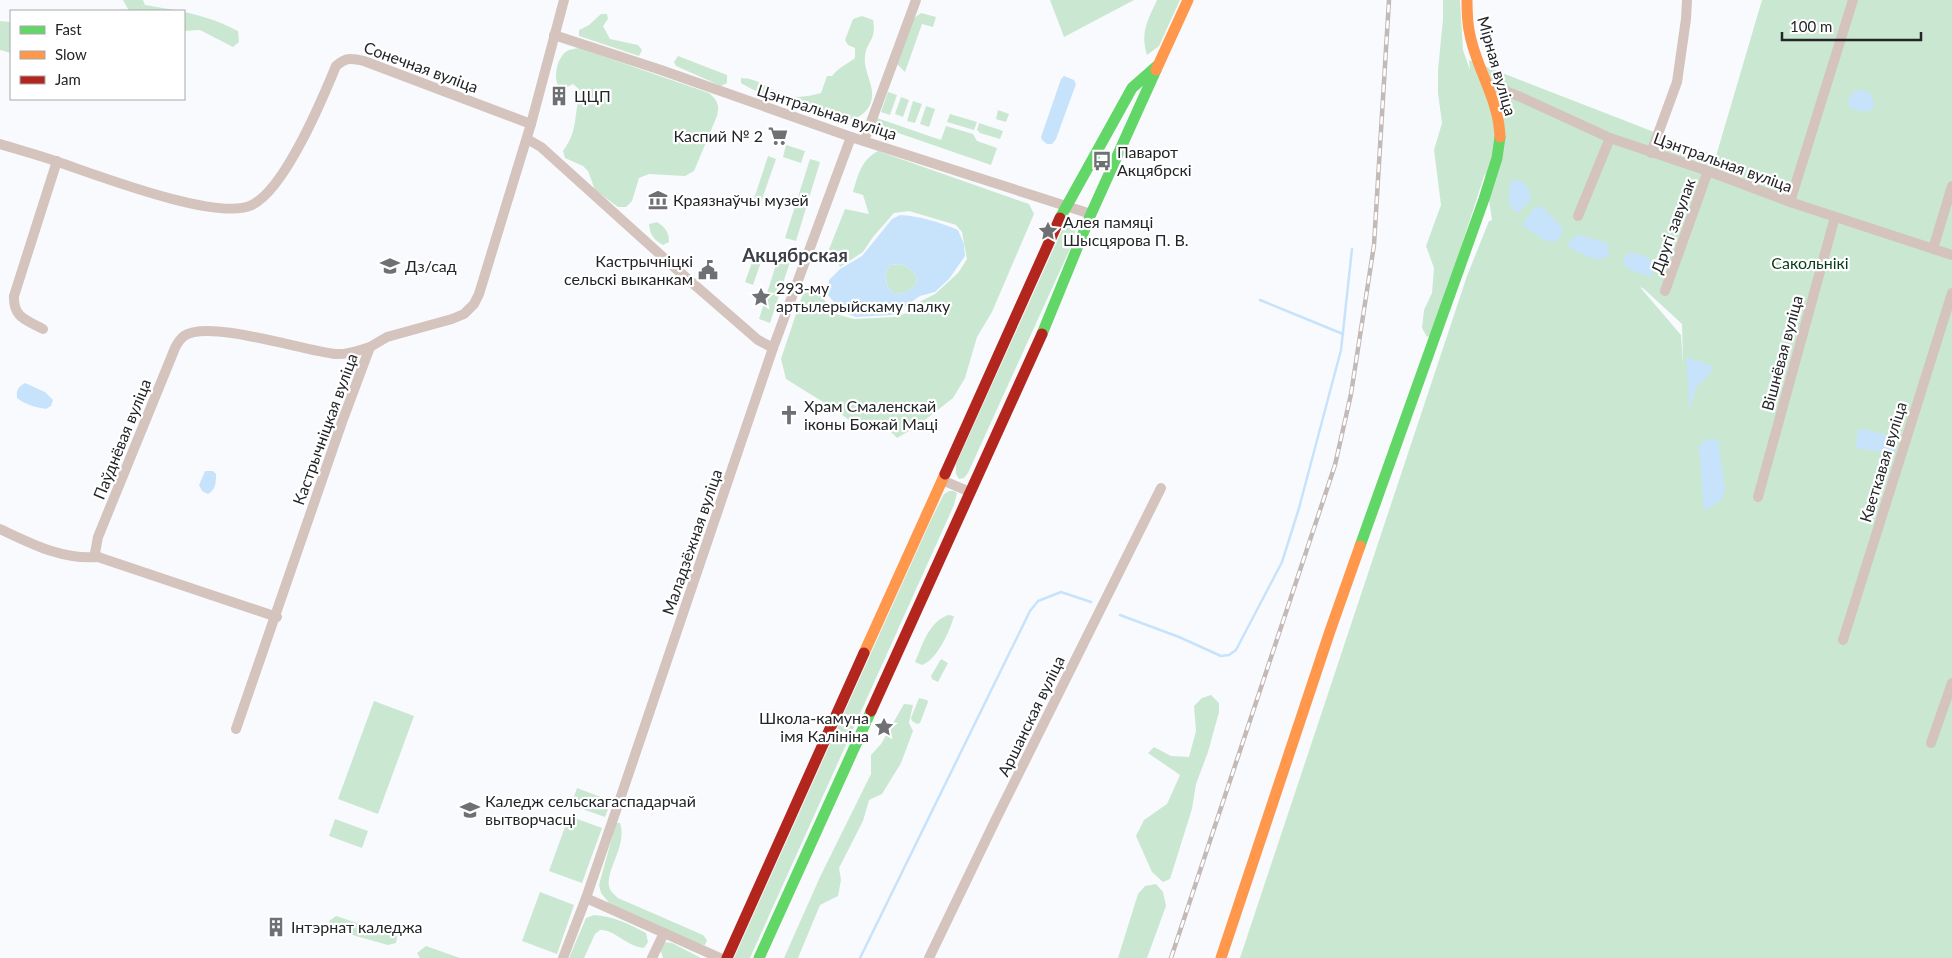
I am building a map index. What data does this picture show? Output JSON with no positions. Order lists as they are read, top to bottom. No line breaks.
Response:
{"streets":{"street":["Мірная вуліца","Сонечная вуліца","Цэнтральная вуліца","Другі завулак","Вішнёвая вуліца","Кастрычніцкая вуліца","Паўднёвая вуліца","Кветкавая вуліца","Маладзёжная вуліца","Аршанская вуліца"]},"crossings":[["Мірная вуліца","Цэнтральная вуліца"],["Сонечная вуліца","Кастрычніцкая вуліца"],["Цэнтральная вуліца","Другі завулак"],["Цэнтральная вуліца","Вішнёвая вуліца"],["Цэнтральная вуліца","Кастрычніцкая вуліца"],["Цэнтральная вуліца","Маладзёжная вуліца"],["Кастрычніцкая вуліца","Паўднёвая вуліца"]],"districts":["Акцябрская"],"parks":["Сакольнікі"],"places":{"building":["ЦЦП","Інтэрнат каледжа"],"supermarket":["Каспий № 2"],"bus stop":["Паварот Акцябрскі"],"museum":["Краязнаўчы музей"],"place":["Алея памяці Шысцярова П. В.","293-му артылерыйскаму палку","Школа-камуна імя Калініна"],"school or university":["Дз/сад","Каледж сельскагаспадарчай вытворчасці"],"public building":["Кастрычніцкі сельскі выканкам"],"church":["Храм Смаленскай іконы Божай Маці"]},"legend":["Fast","Slow","Jam"],"scale_bar":"100 m"}
